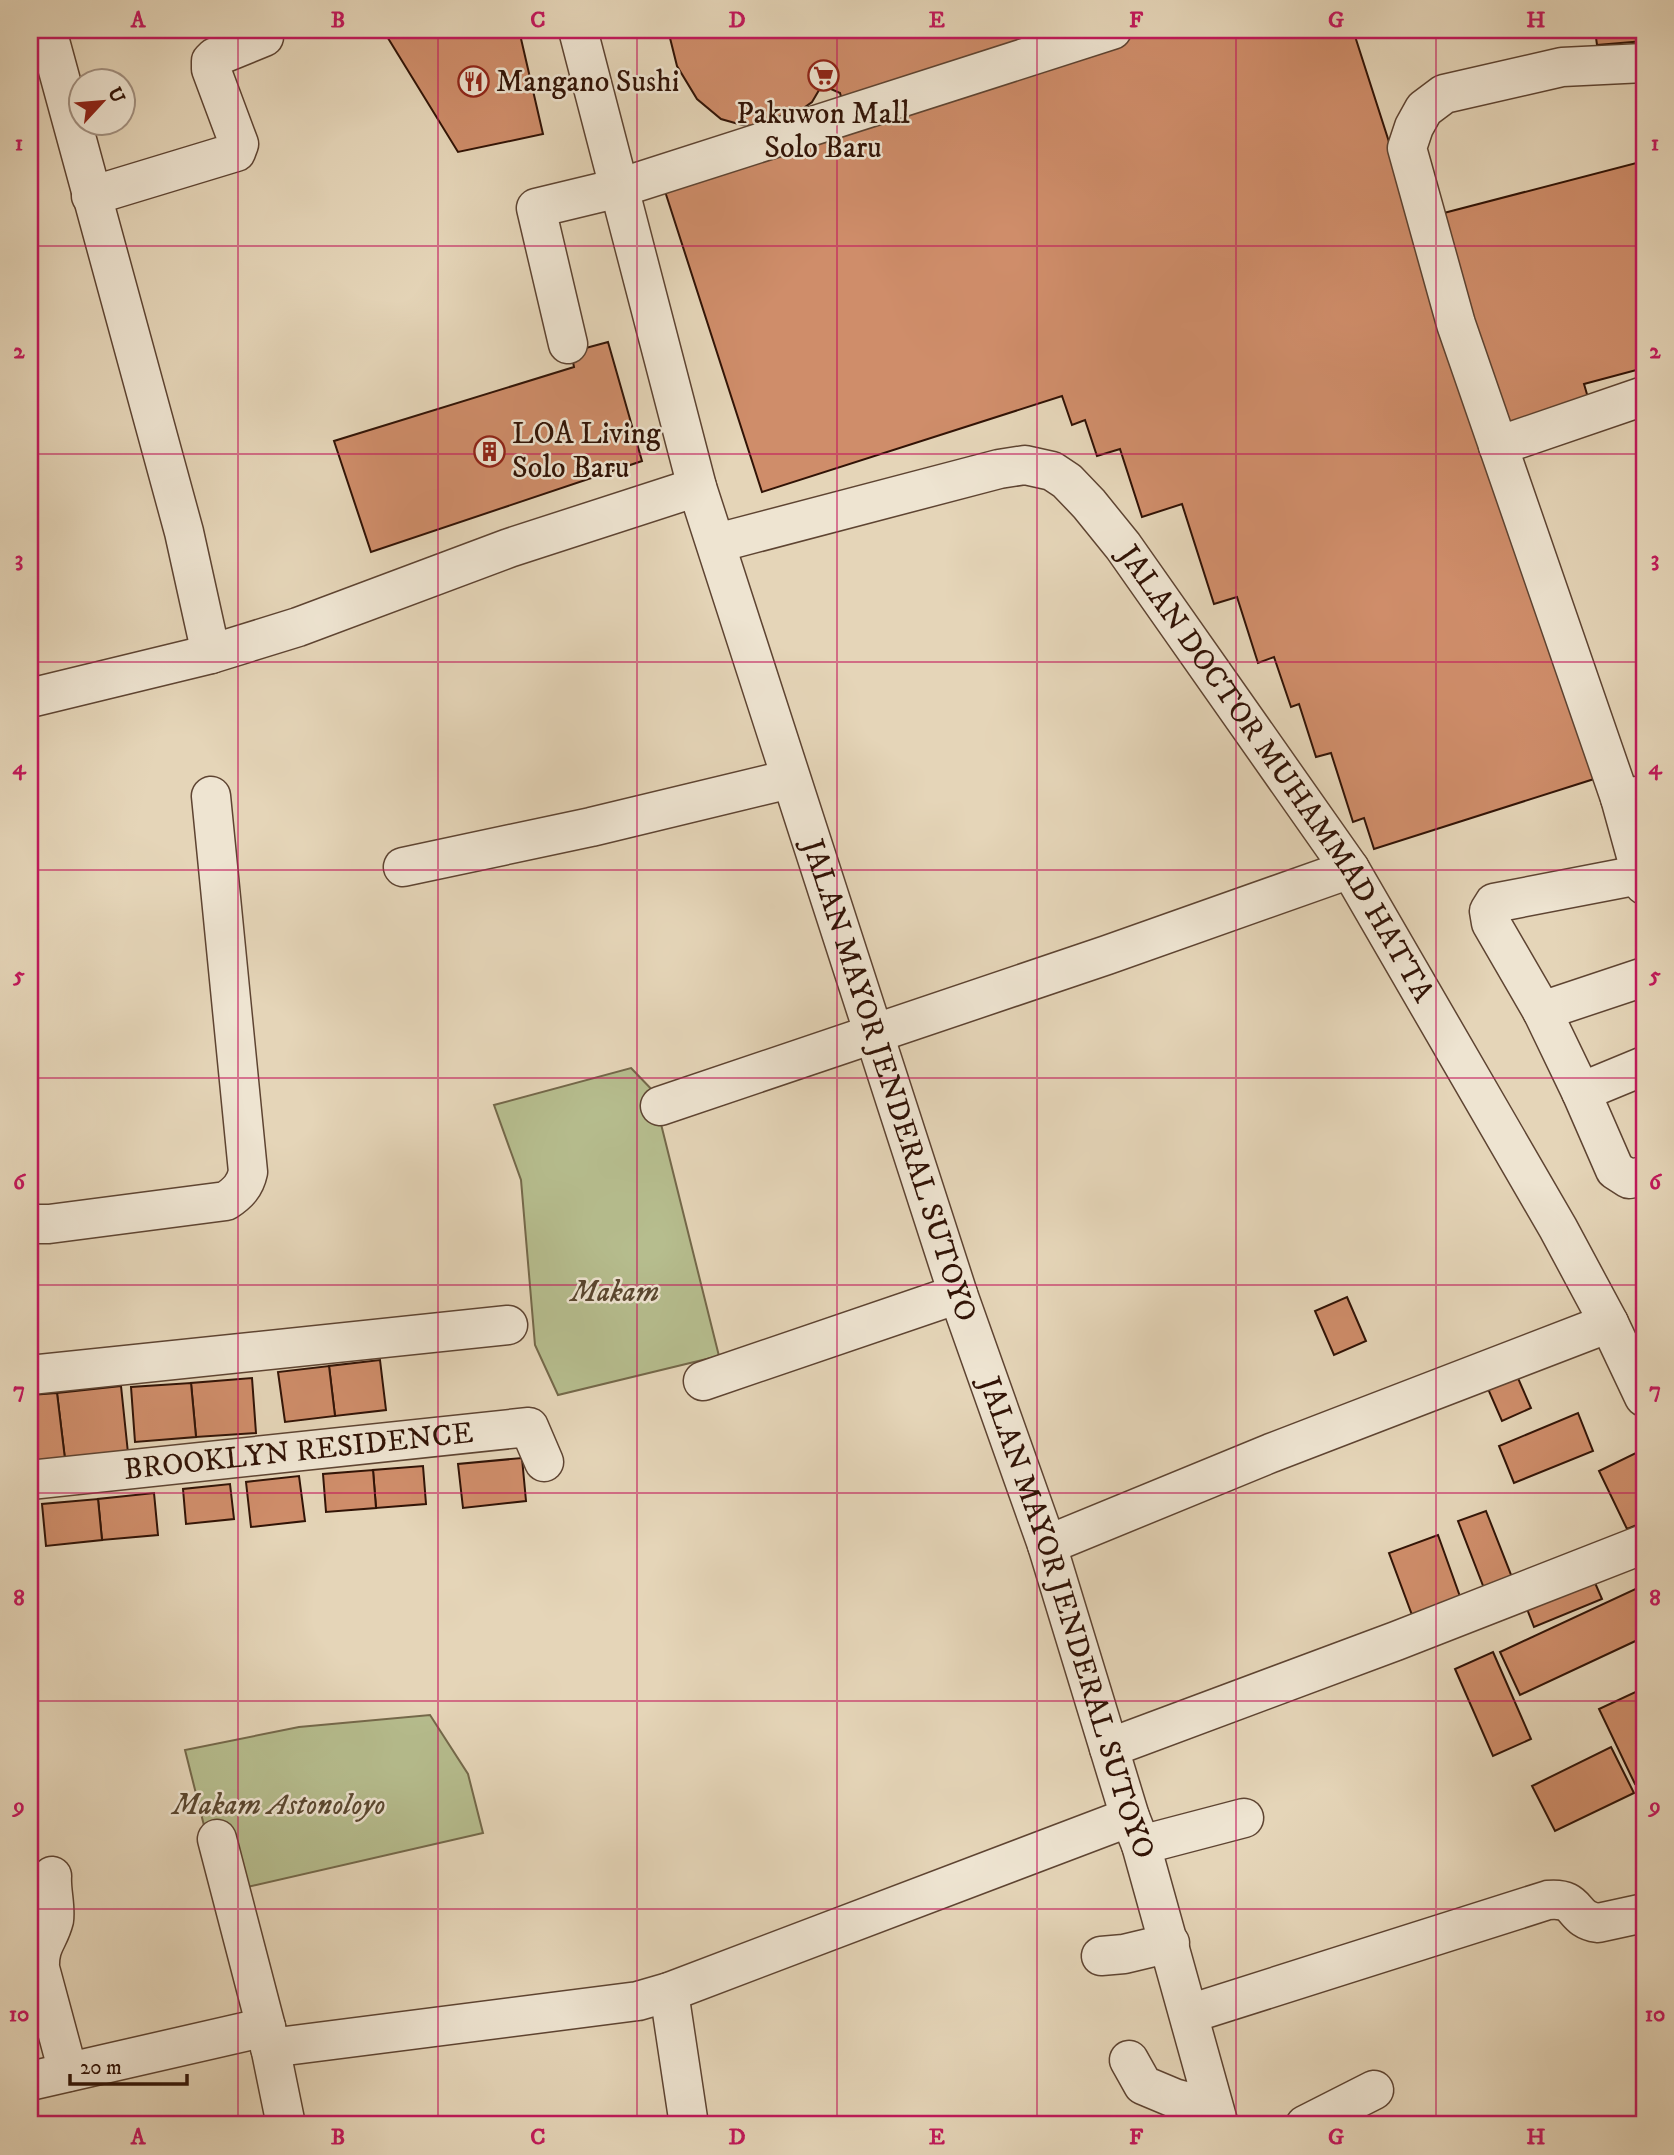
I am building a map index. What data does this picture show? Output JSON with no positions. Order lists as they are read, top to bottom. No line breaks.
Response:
{"streets":{"street":["JALAN DOCTOR MUHAMMAD HATTA","JALAN MAYOR JENDERAL SUTOYO","BROOKLYN RESIDENCE"]},"crossings":[["JALAN DOCTOR MUHAMMAD HATTA","JALAN MAYOR JENDERAL SUTOYO"]],"parks":["Makam","Makam Astonoloyo"],"places":{"supermarket":["Pakuwon Mall Solo Baru"],"restaurant":["Mangano Sushi"],"building":["LOA Living Solo Baru"]},"scale_bar":"20 m","north":"top right","grid":{"columns":["A","B","C","D","E","F","G","H"],"rows":["1","2","3","4","5","6","7","8","9","10"]}}
